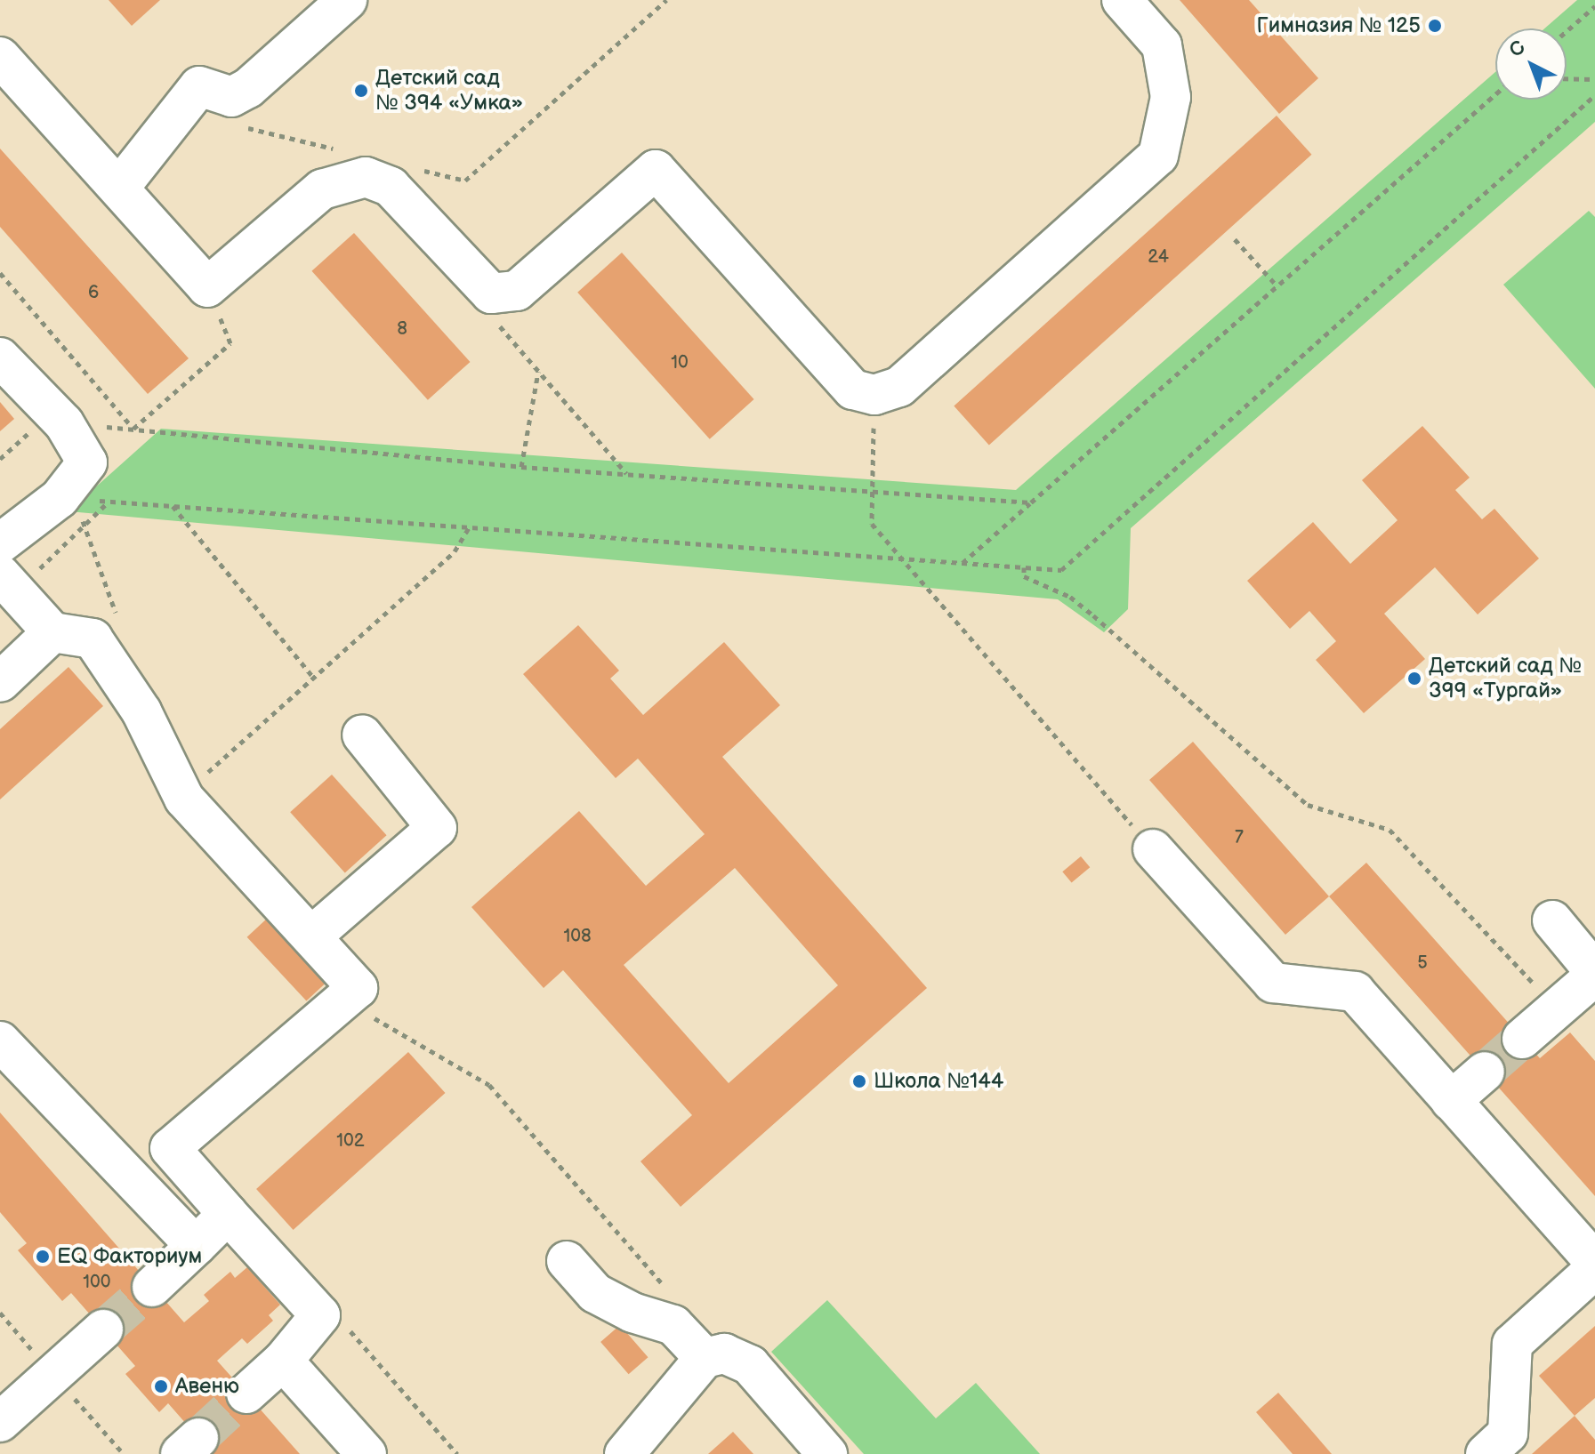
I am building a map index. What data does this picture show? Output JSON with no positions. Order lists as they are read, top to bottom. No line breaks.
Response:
{"places":["Гимназия № 125","Детский сад № 394 «Умка»","Детский сад № 399 «Тургай»","Школа №144","EQ Факториум","Авеню"],"house_numbers":["24","6","8","10","7","108","5","102","100"],"north":"top left"}
